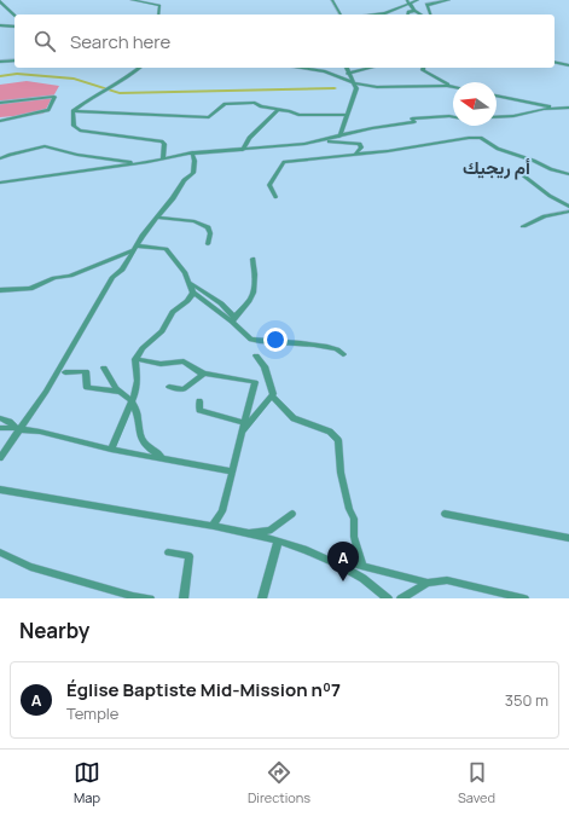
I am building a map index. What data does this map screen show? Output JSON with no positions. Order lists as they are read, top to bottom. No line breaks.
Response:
{"districts":["أم ريجيك"],"north":"left","page":{"search":"Search here","pins":"A","heading":"Nearby","list":[{"mark":"A","name":"Église Baptiste Mid-Mission n⁰7","note":"Temple","value":"350 m"}],"nav":["Map","Directions","Saved"]}}
